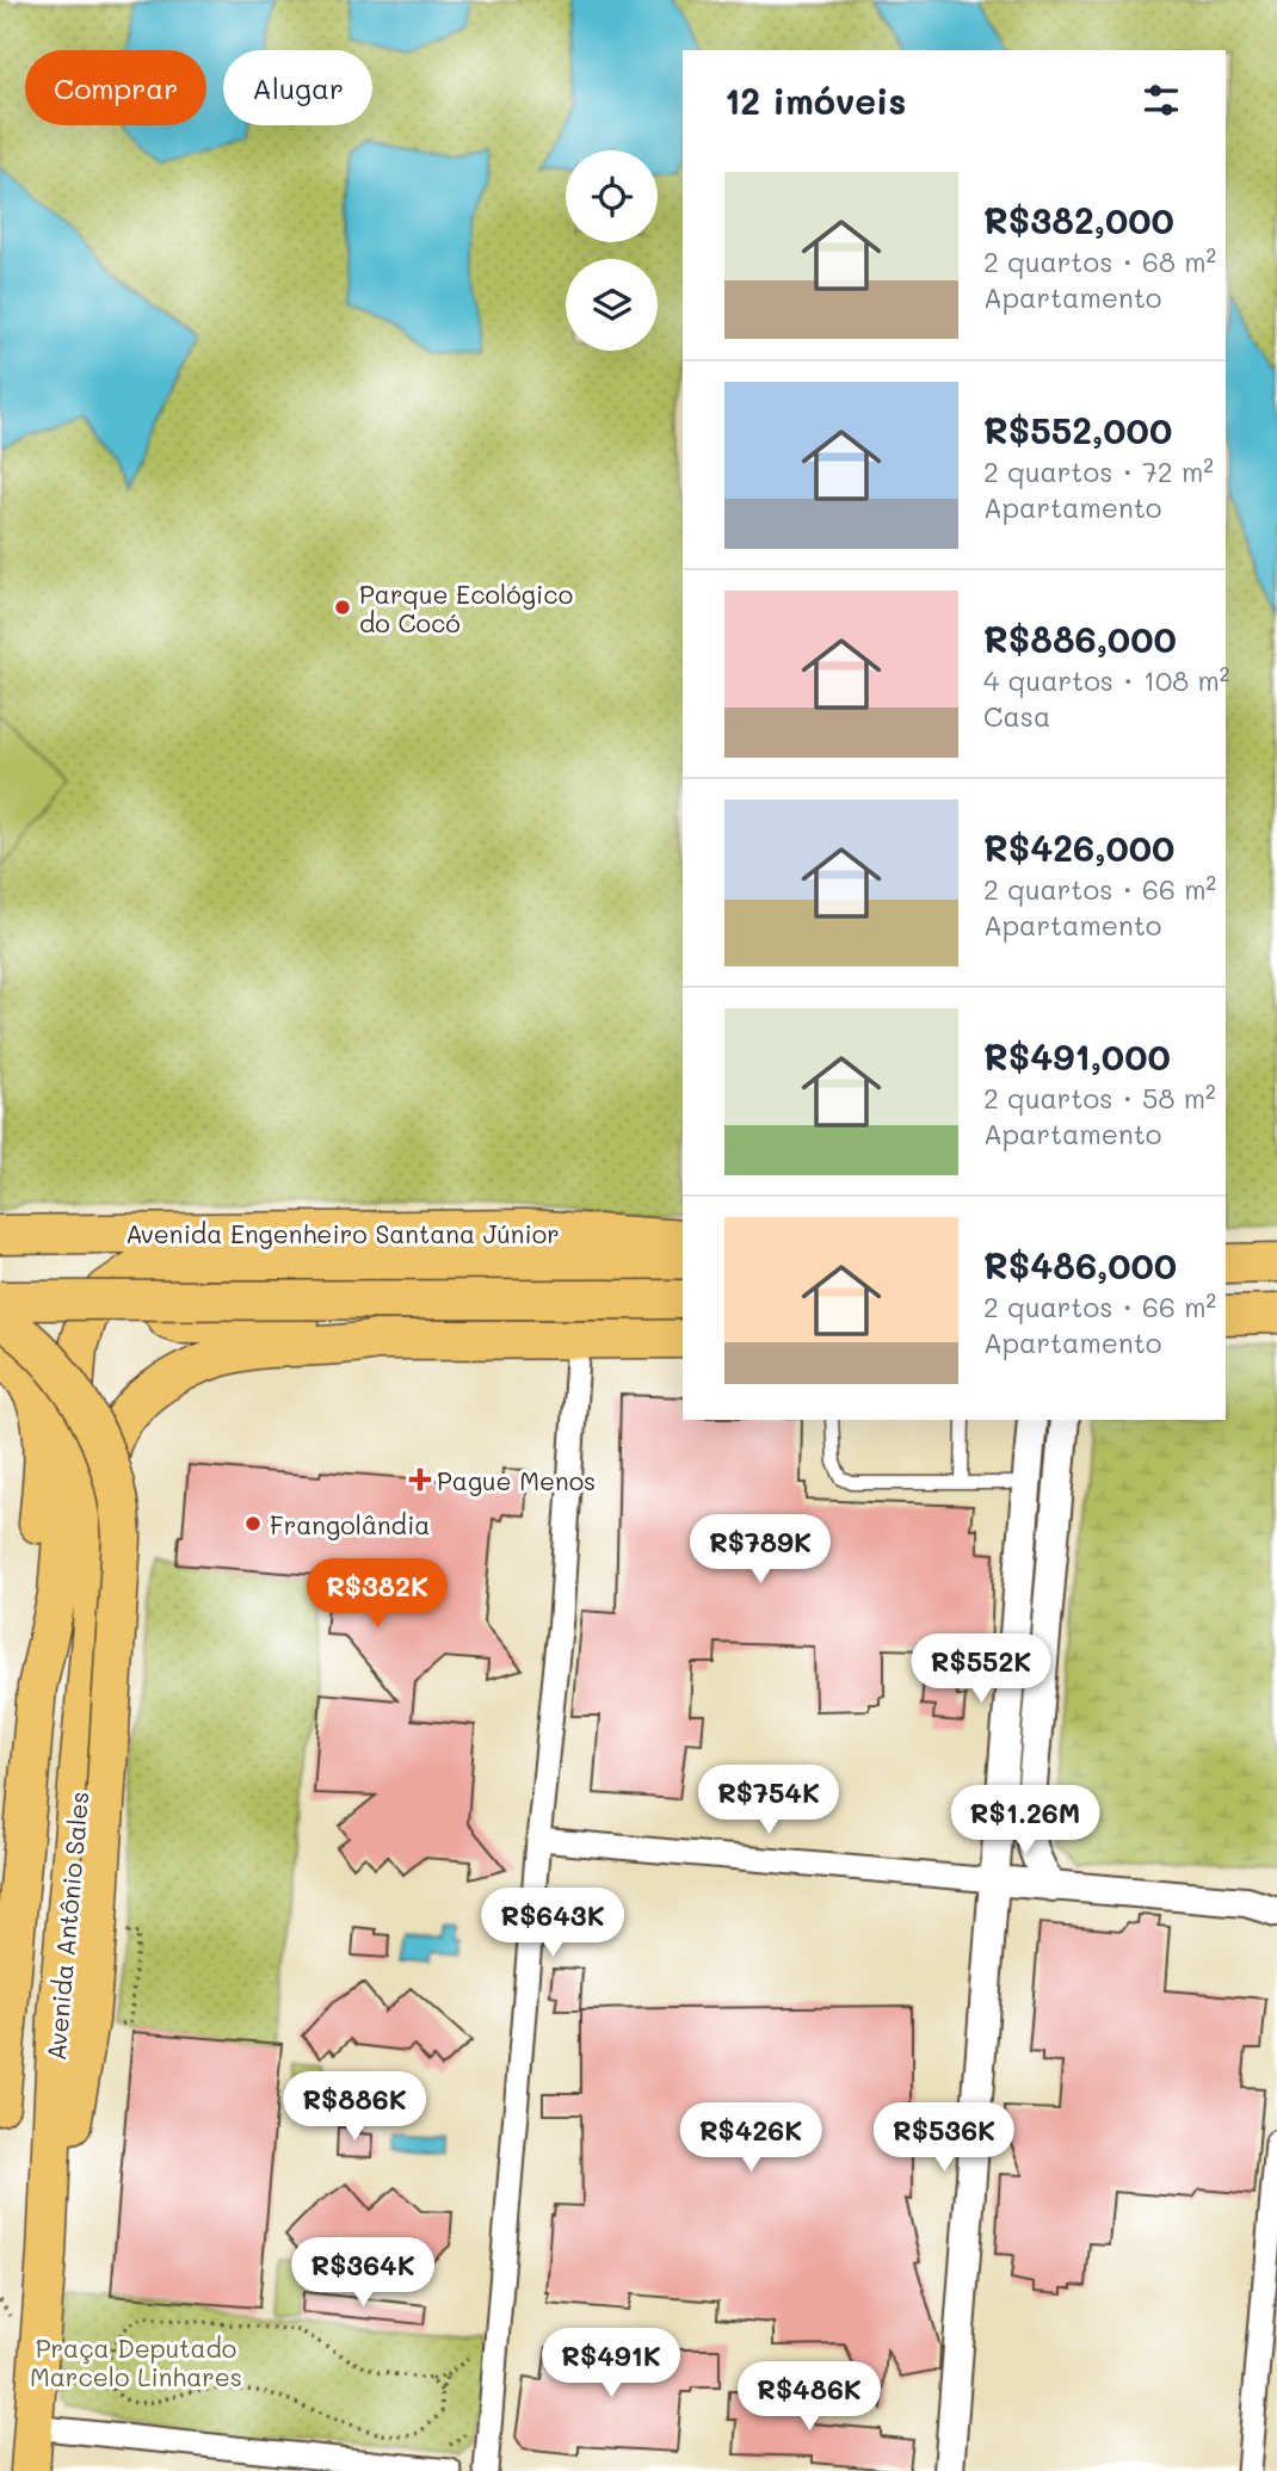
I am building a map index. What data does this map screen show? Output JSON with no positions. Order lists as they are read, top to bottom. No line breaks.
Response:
{"streets":{"main road":["Avenida Engenheiro Santana Júnior","Avenida Antônio Sales"]},"parks":["Praça Deputado Marcelo Linhares"],"places":{"other":["Parque Ecológico do Cocó","Frangolândia"],"health":["Pague Menos"]},"page":{"chip":["Comprar","Alugar"],"heading":"12 imóveis","list":[{"name":"R$382,000","note":"2 quartos · 68 m² · Apartamento"},{"name":"R$552,000","note":"2 quartos · 72 m² · Apartamento"},{"name":"R$886,000","note":"4 quartos · 108 m² · Casa"},{"name":"R$426,000","note":"2 quartos · 66 m² · Apartamento"},{"name":"R$491,000","note":"2 quartos · 58 m² · Apartamento"},{"name":"R$486,000","note":"2 quartos · 66 m² · Apartamento"}],"price":["R$789K","R$382K","R$552K","R$754K","R$1.26M","R$643K","R$886K","R$426K","R$536K","R$364K","R$491K","R$486K"]}}
